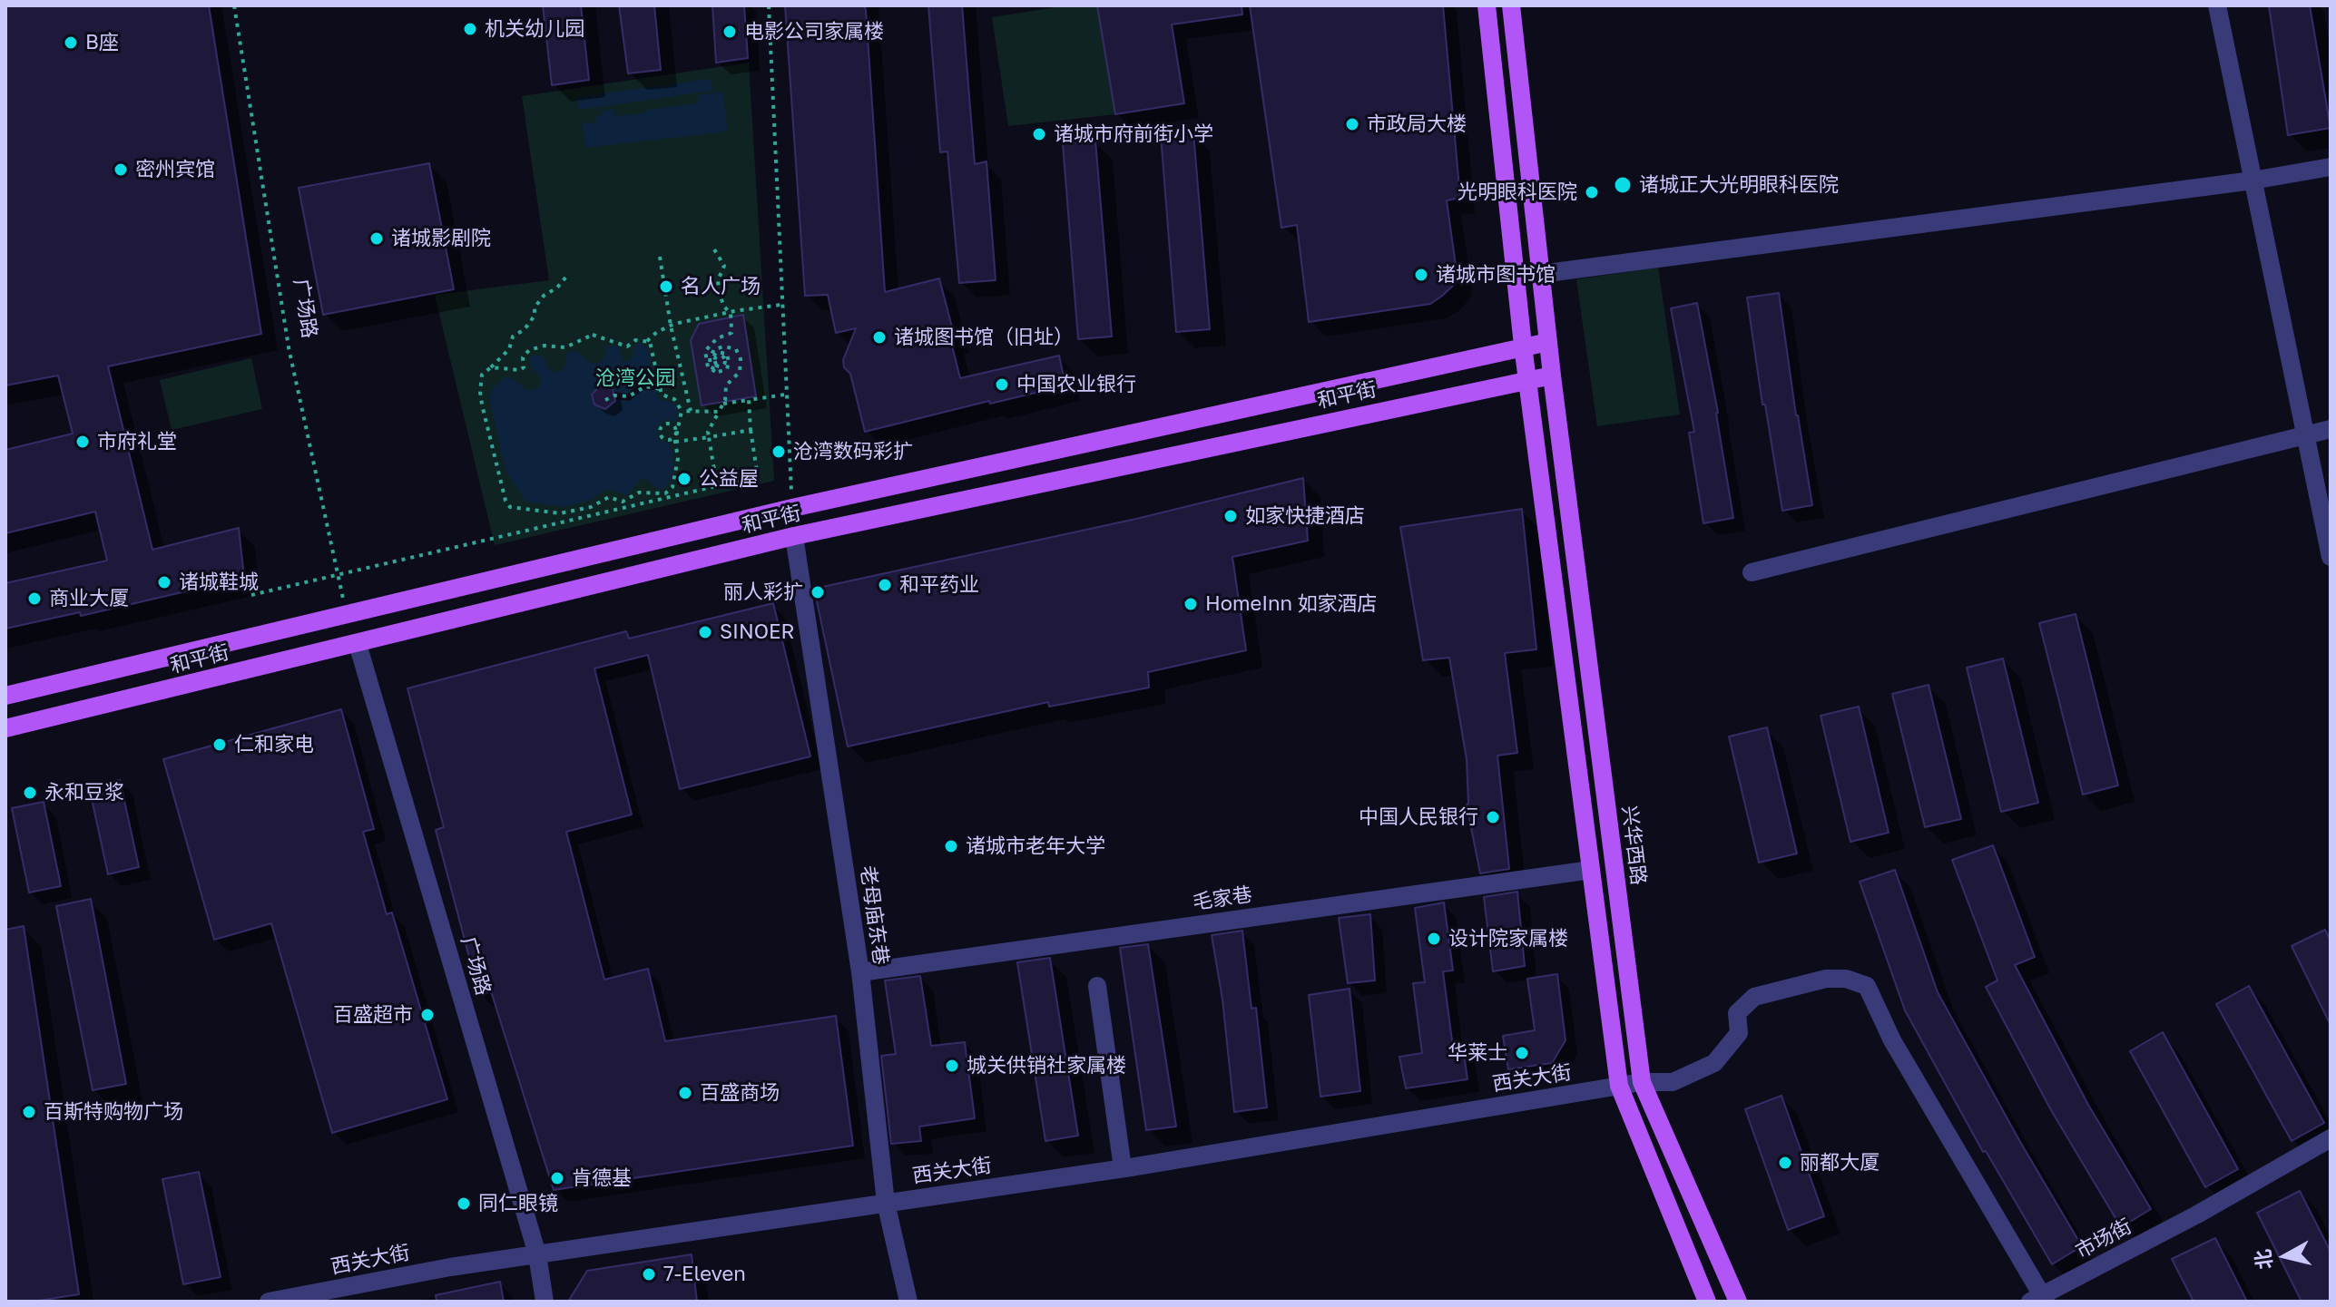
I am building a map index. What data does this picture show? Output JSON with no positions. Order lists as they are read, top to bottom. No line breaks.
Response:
{"streets":{"main road":["和平街","兴华西路"],"street":["广场路","毛家巷","老母庙东巷","西关大街","市场街"]},"crossings":[["广场路","和平街"],["广场路","西关大街"],["和平街","兴华西路"],["和平街","老母庙东巷"],["兴华西路","西关大街"],["毛家巷","老母庙东巷"],["老母庙东巷","西关大街"],["西关大街","市场街"]],"parks":["沧湾公园"],"places":["机关幼儿园","电影公司家属楼","B座","市政局大楼","诸城市府前街小学","密州宾馆","诸城正大光明眼科医院","光明眼科医院","诸城影剧院","诸城市图书馆","名人广场","诸城图书馆（旧址）","中国农业银行","市府礼堂","沧湾数码彩扩","公益屋","如家快捷酒店","诸城鞋城","和平药业","丽人彩扩","商业大厦","HomeInn 如家酒店","SINOER","仁和家电","永和豆浆","中国人民银行","诸城市老年大学","设计院家属楼","百盛超市","华莱士","城关供销社家属楼","百盛商场","百斯特购物广场","丽都大厦","肯德基","同仁眼镜","7-Eleven"],"north":"left"}
